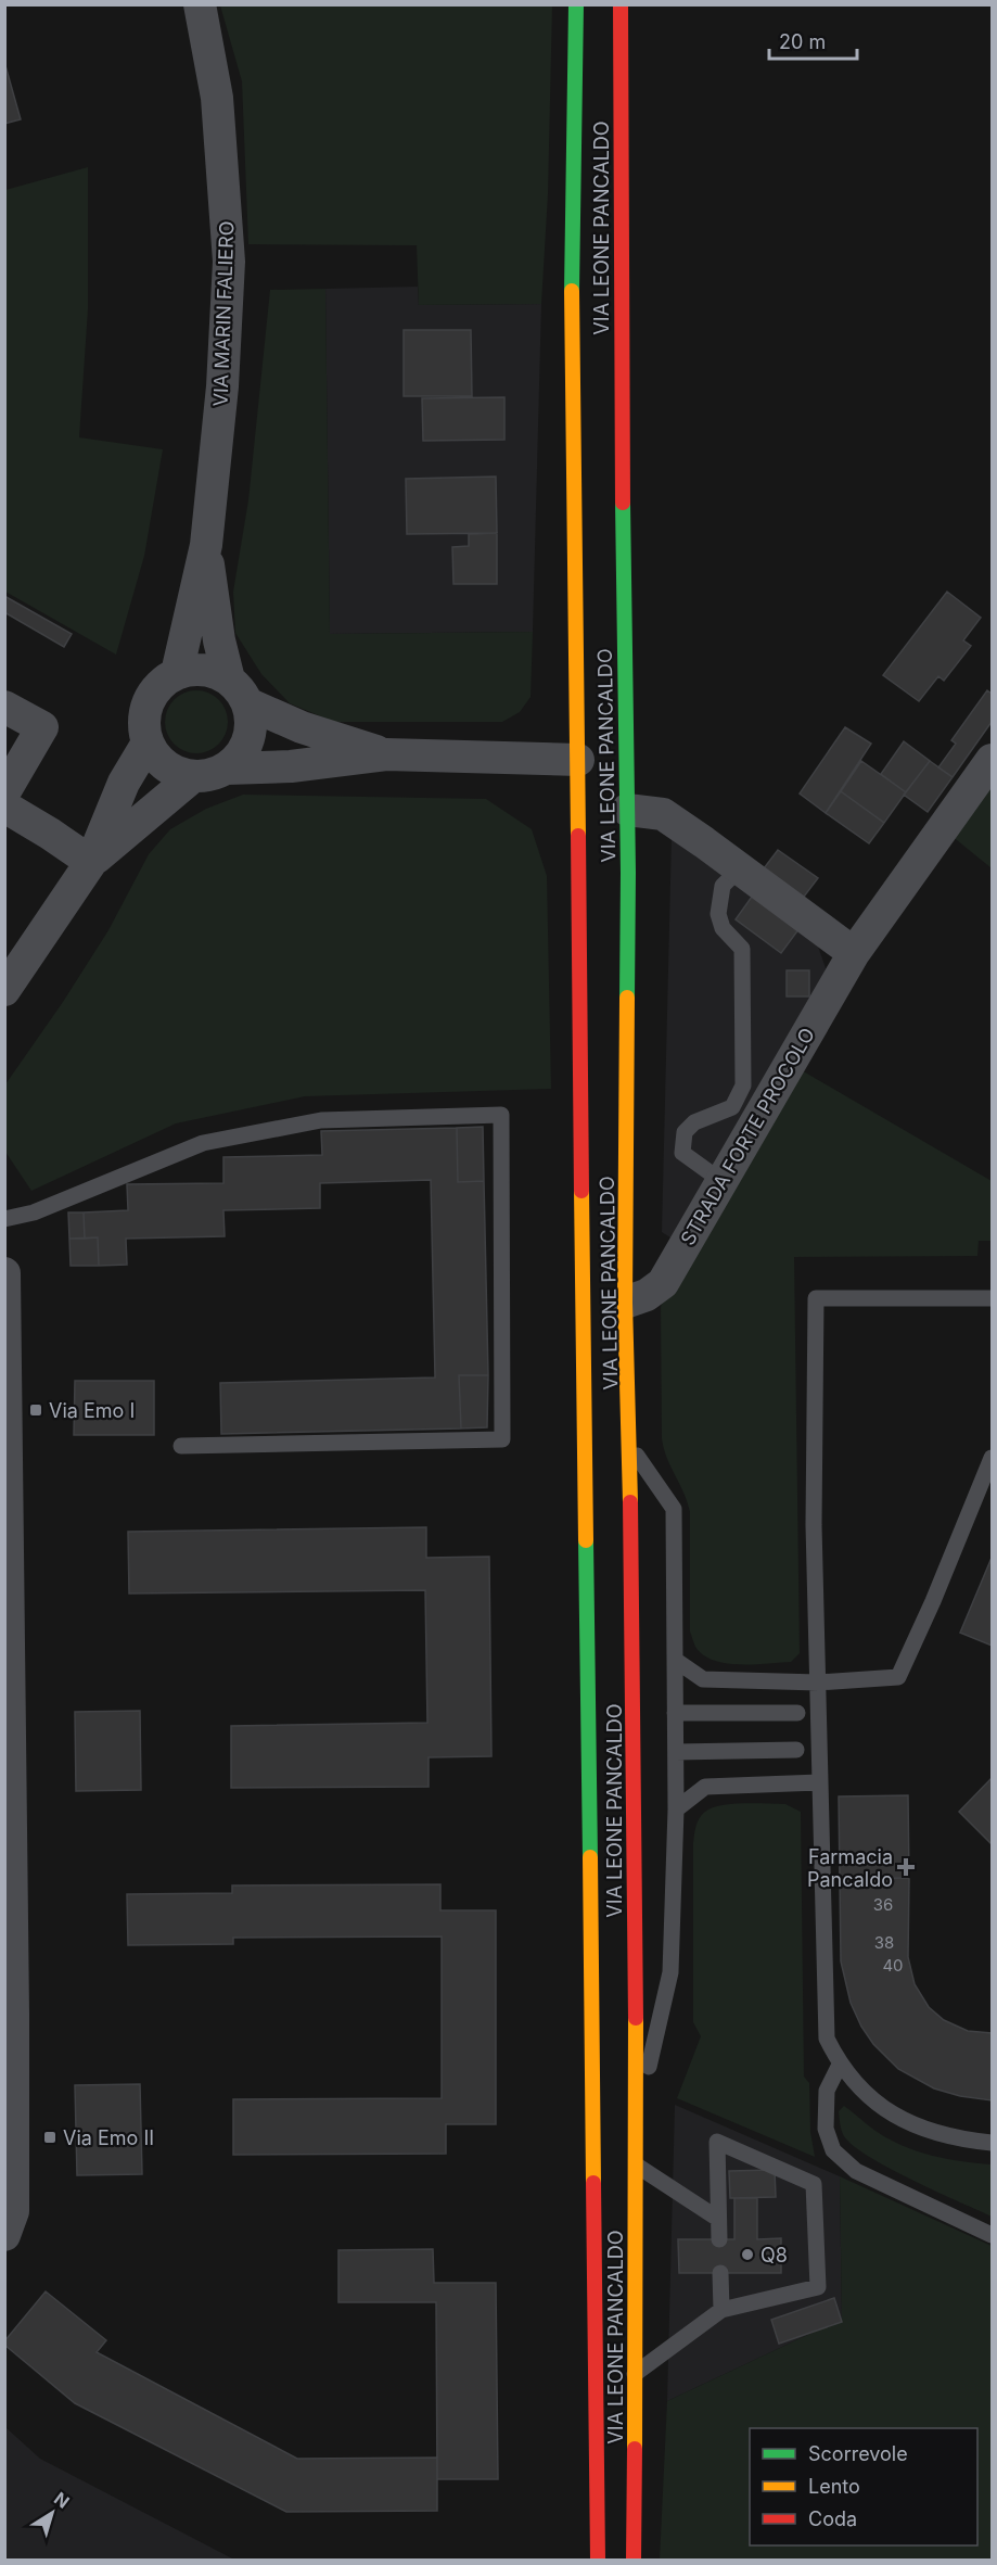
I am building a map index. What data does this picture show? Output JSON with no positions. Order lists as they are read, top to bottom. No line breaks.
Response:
{"streets":{"main road":["VIA LEONE PANCALDO"],"street":["VIA MARIN FALIERO","STRADA FORTE PROCOLO"]},"crossings":[["VIA LEONE PANCALDO","STRADA FORTE PROCOLO"]],"places":{"transit":["Via Emo I","Via Emo II"],"health":["Farmacia Pancaldo"],"other":["Q8"]},"house_numbers":["36","38","40"],"legend":["Scorrevole","Lento","Coda"],"scale_bar":"20 m","north":"top right"}
